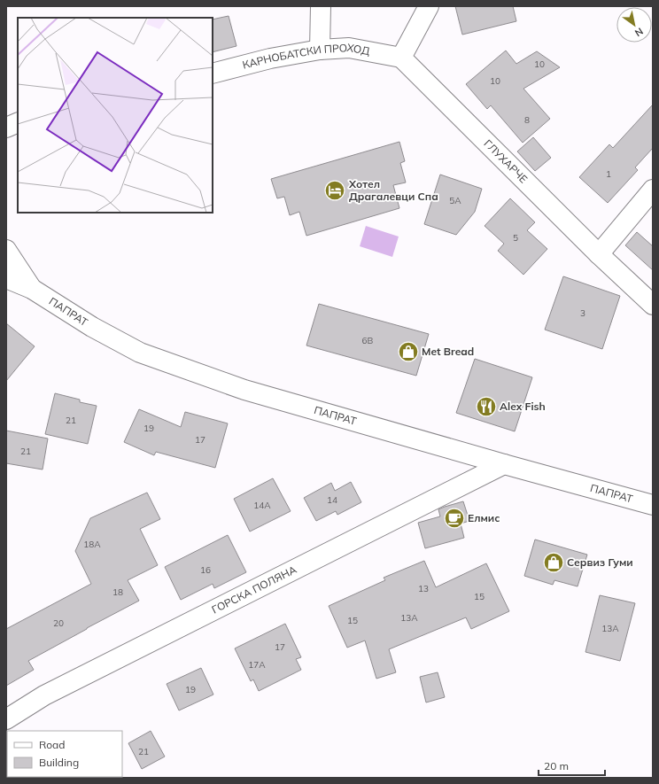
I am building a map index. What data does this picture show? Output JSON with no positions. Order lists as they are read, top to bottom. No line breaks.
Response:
{"streets":{"street":["КАРНОБАТСКИ ПРОХОД","ГЛУХАРЧЕ","ПАПРАТ","ГОРСКА ПОЛЯНА"]},"crossings":[["КАРНОБАТСКИ ПРОХОД","ГЛУХАРЧЕ"],["ПАПРАТ","ГОРСКА ПОЛЯНА"]],"places":{"hotel":["Хотел Драгалевци Спа"],"shop":["Met Bread","Сервиз Гуми"],"restaurant":["Alex Fish"],"cafe":["Елмис"]},"house_numbers":["10","10","8","1","5А","5","3","6B","21","19","17","21","14","14А","18А","16","13","18","15","13А","15","20","13А","17","17А","19","21"],"legend":["Road","Building"],"scale_bar":"20 m","north":"bottom right"}
